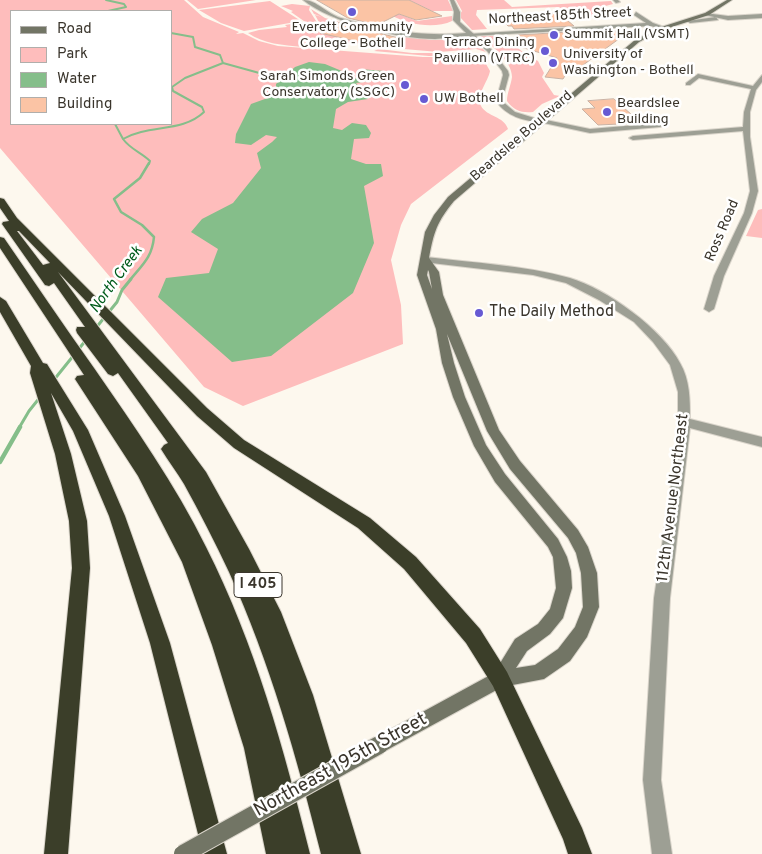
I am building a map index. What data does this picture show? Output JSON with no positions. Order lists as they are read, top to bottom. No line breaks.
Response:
{"streets":{"highway":["I 405"],"main road":["Beardslee Boulevard","Northeast 195th Street"],"street":["Northeast 185th Street","Ross Road","112th Avenue Northeast"]},"crossings":[["Beardslee Boulevard","112th Avenue Northeast"],["Beardslee Boulevard","Northeast 195th Street"]],"water":["North Creek"],"places":["Everett Community College - Bothell","Summit Hall (VSMT)","Terrace Dining Pavillion (VTRC)","University of Washington - Bothell","Sarah Simonds Green Conservatory (SSGC)","UW Bothell","Beardslee Building","The Daily Method"],"legend":["Road","Park","Water","Building"]}
